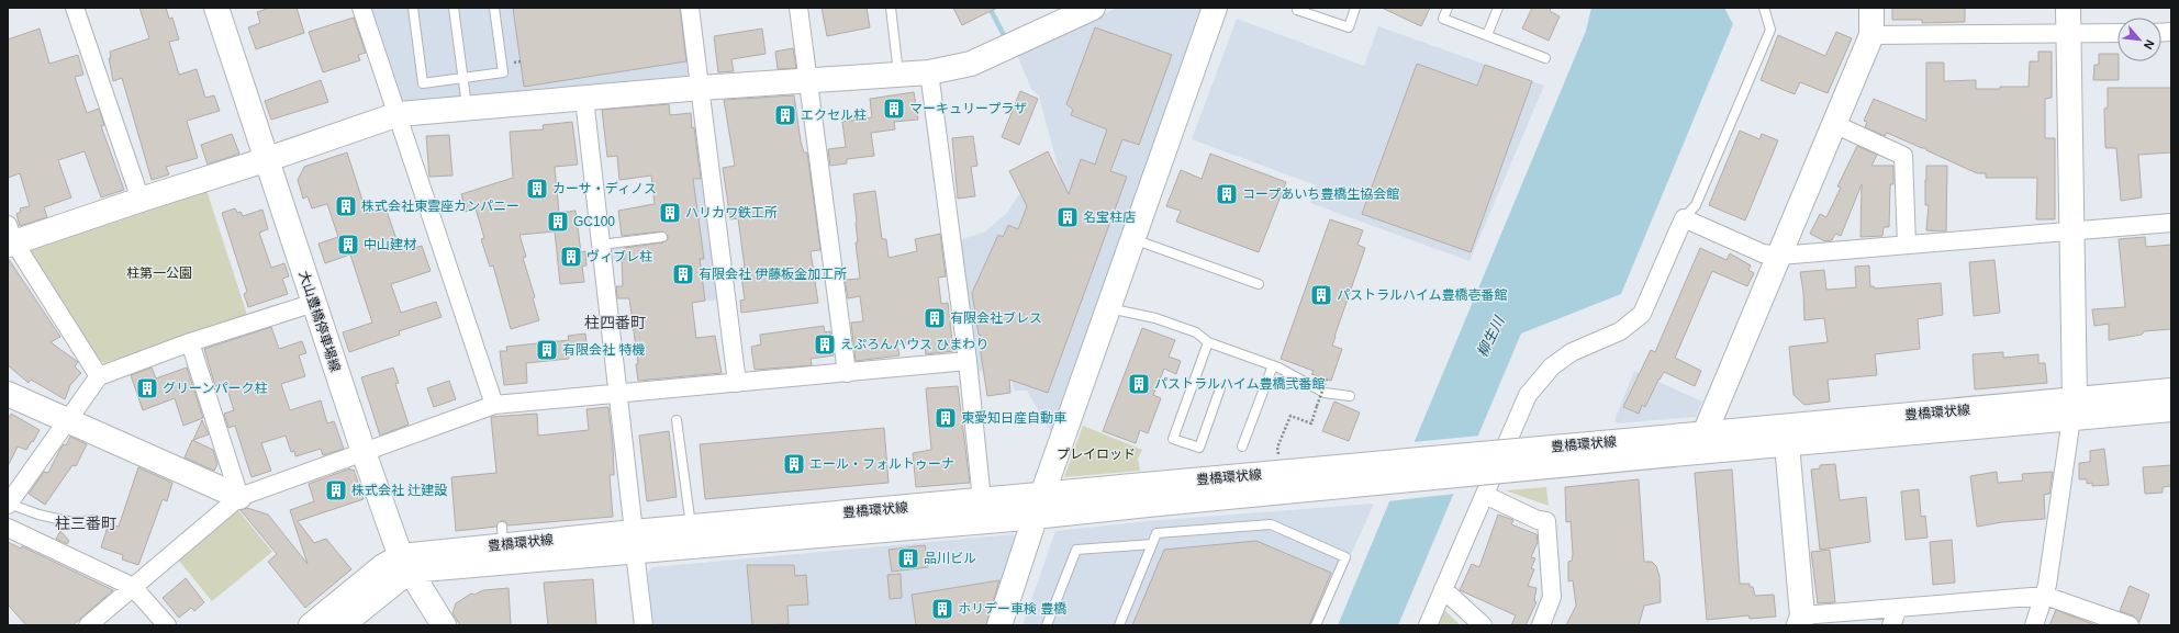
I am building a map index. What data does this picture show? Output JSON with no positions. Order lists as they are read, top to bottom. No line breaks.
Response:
{"streets":{"main road":["大山豊橋停車場線","豊橋環状線"]},"crossings":[["大山豊橋停車場線","豊橋環状線"]],"districts":["柱四番町","柱三番町"],"water":["柳生川"],"parks":["柱第一公園","プレイロッド"],"places":{"building":["マーキュリープラザ","エクセル柱","カーサ・ディノス","コープあいち豊橋生協会館","株式会社東雲座カンパニー","ハリカワ鉄工所","名宝柱店","GC100","中山建材","ヴィブレ柱","有限会社 伊藤板金加工所","パストラルハイム豊橋壱番館","有限会社ブレス","えぷろんハウス ひまわり","有限会社 特機","パストラルハイム豊橋弐番館","グリーンパーク柱","東愛知日産自動車","エール・フォルトゥーナ","株式会社 辻建設","品川ビル","ホリデー車検 豊橋"]},"north":"bottom right"}
